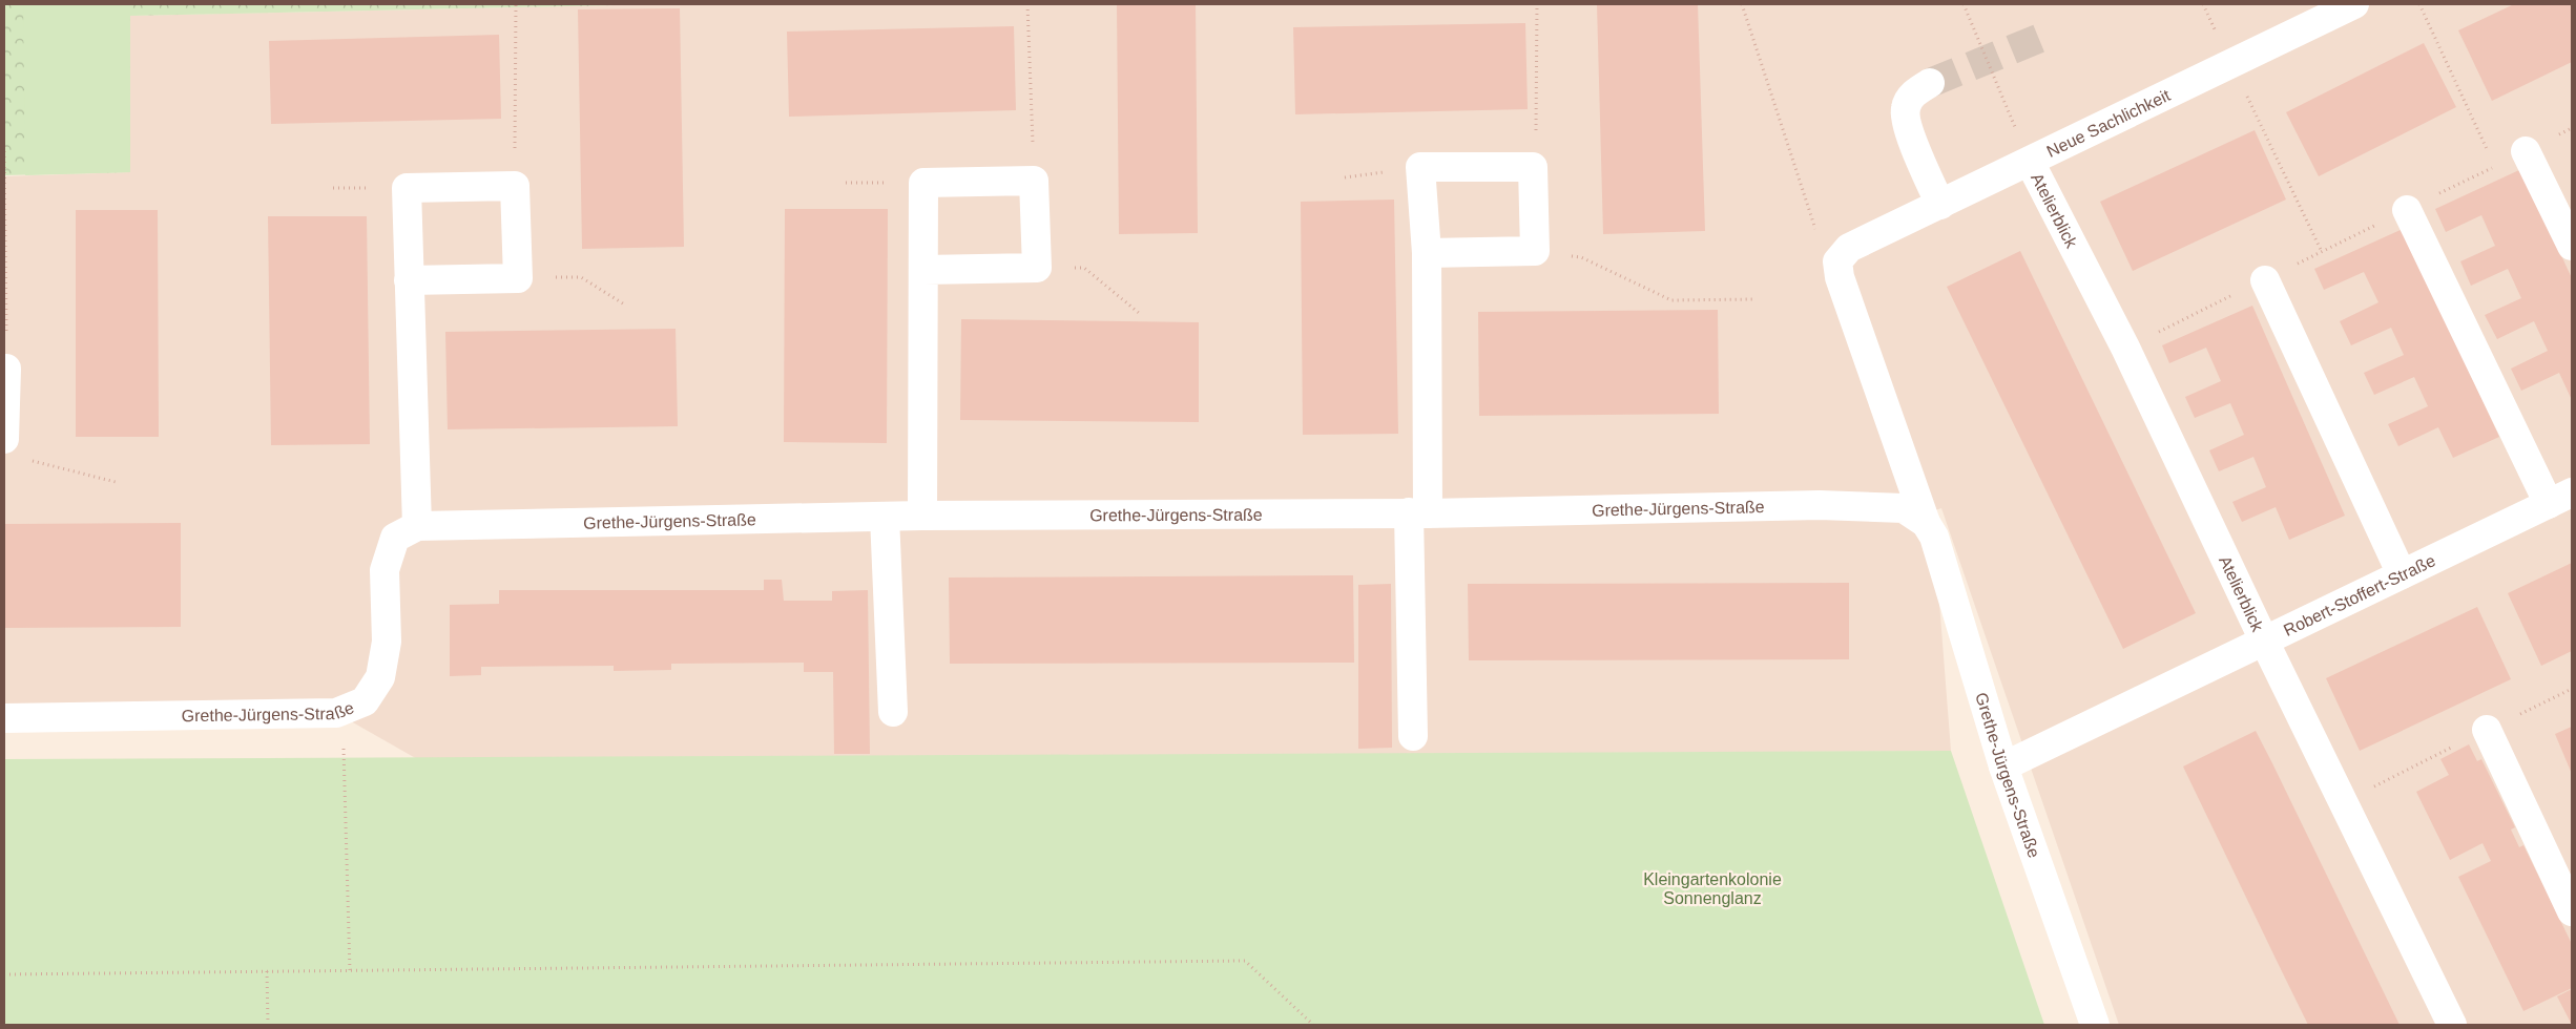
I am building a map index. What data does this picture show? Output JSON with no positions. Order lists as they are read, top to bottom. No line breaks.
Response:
{"streets":{"street":["Neue Sachlichkeit","Atelierblick","Grethe-Jürgens-Straße","Robert-Stoffert-Straße"]},"crossings":[["Neue Sachlichkeit","Atelierblick"],["Neue Sachlichkeit","Grethe-Jürgens-Straße"],["Atelierblick","Robert-Stoffert-Straße"],["Grethe-Jürgens-Straße","Robert-Stoffert-Straße"]],"parks":["Kleingartenkolonie Sonnenglanz"]}
